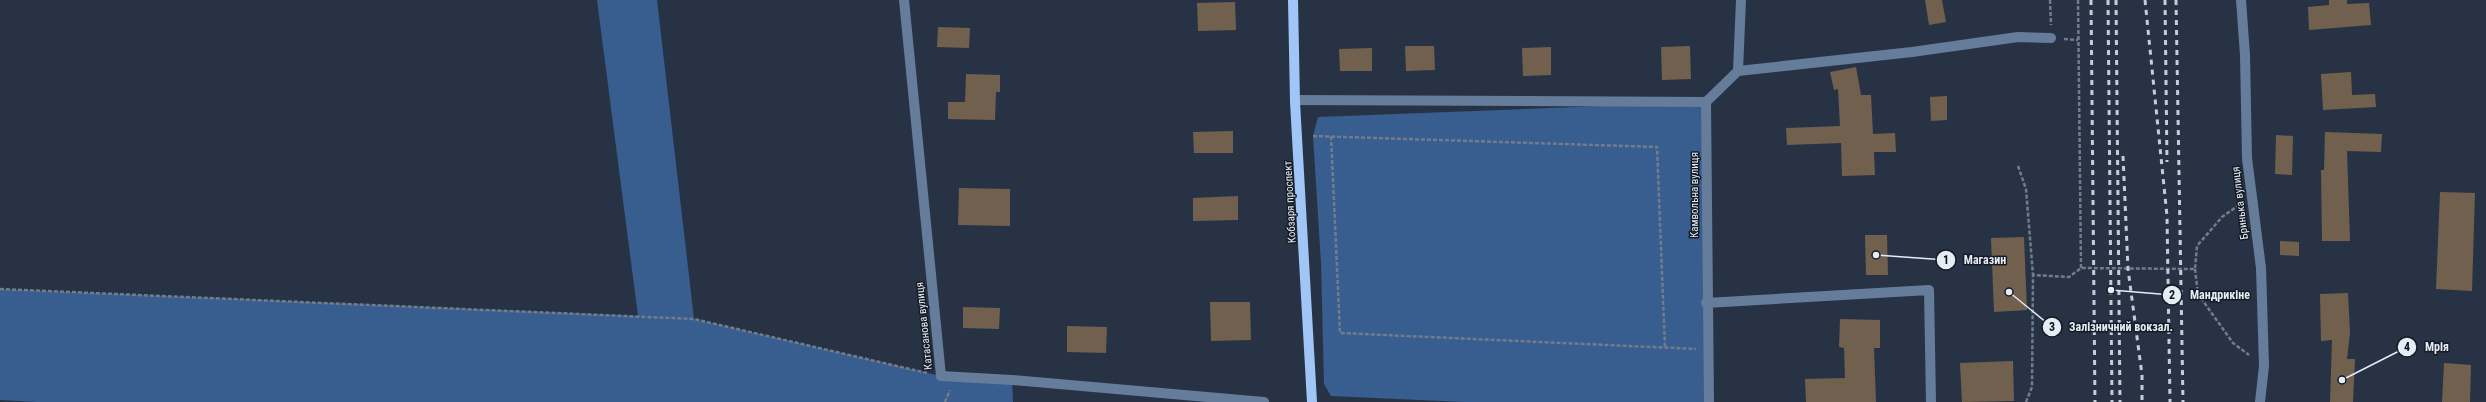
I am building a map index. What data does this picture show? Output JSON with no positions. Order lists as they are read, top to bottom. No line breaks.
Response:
{"streets":{"main road":["Кобзаря проспект"],"street":["Камвольна вулиця","Бринька вулиця","Катасанова вулиця"]},"places":["Магазин","Мандрикіне","Залізничний вокзал.","Мрія"]}
